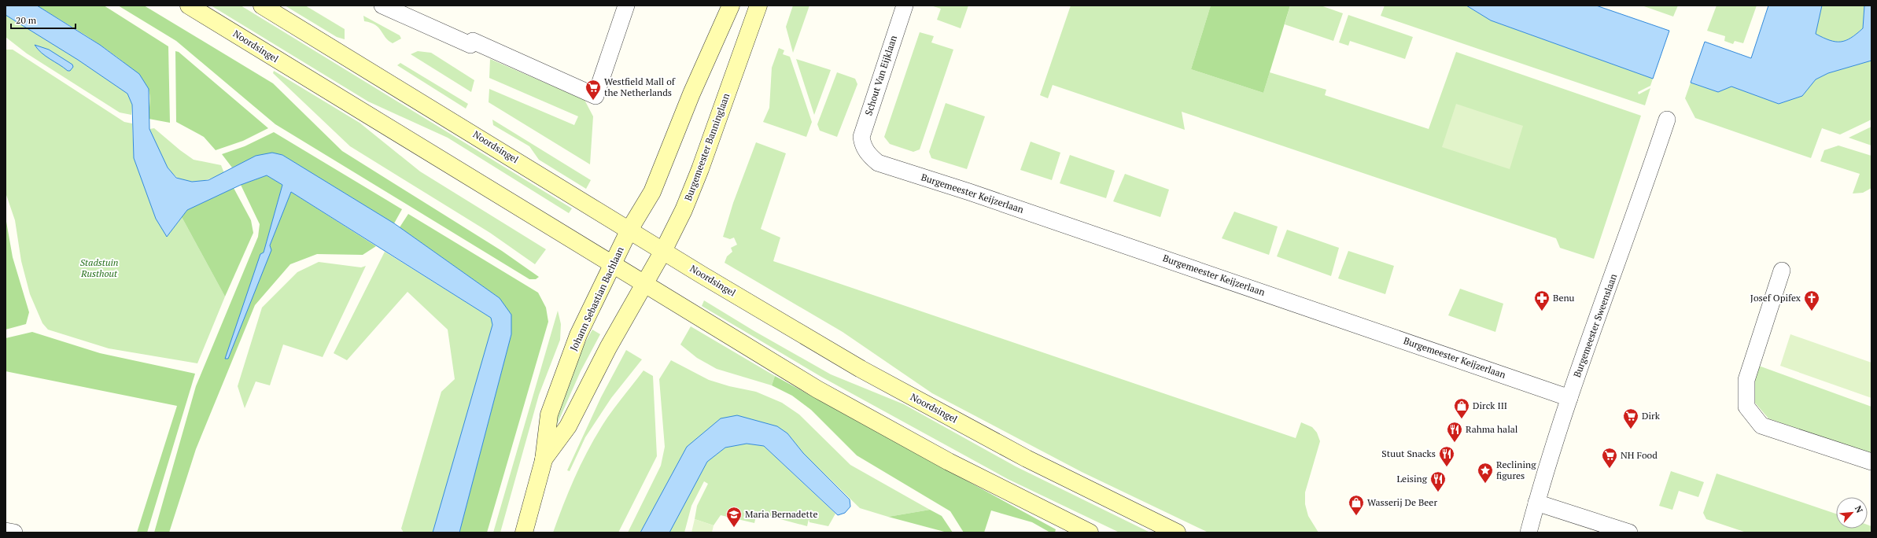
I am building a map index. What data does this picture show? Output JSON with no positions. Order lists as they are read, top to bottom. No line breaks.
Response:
{"streets":{"main road":["Noordsingel","Burgemeester Banninglaan","Johann Sebastian Bachlaan"],"street":["Schout Van Eijklaan","Burgemeester Keijzerlaan","Burgemeester Sweenslaan"]},"crossings":[["Noordsingel","Burgemeester Banninglaan"],["Noordsingel","Johann Sebastian Bachlaan"],["Schout Van Eijklaan","Burgemeester Keijzerlaan"],["Burgemeester Banninglaan","Johann Sebastian Bachlaan"],["Burgemeester Keijzerlaan","Burgemeester Sweenslaan"]],"parks":["Stadstuin Rusthout"],"places":{"supermarket":["Westfield Mall of the Netherlands","Dirk","NH Food"],"pharmacy":["Benu"],"church":["Josef Opifex"],"shop":["Dirck III","Wasserij De Beer"],"restaurant":["Rahma halal","Stuut Snacks","Leising"],"place":["Reclining figures"],"school or university":["Maria Bernadette"]},"scale_bar":"20 m","north":"top right"}
